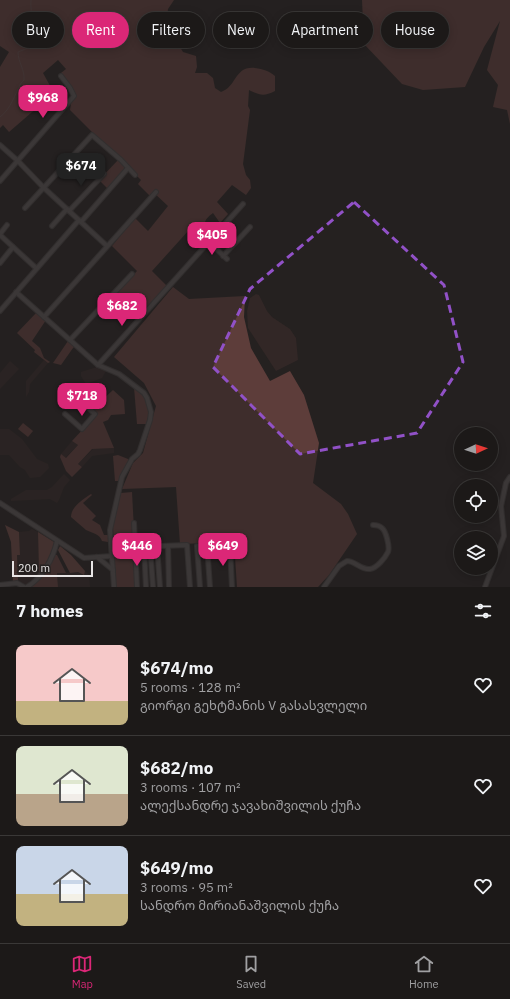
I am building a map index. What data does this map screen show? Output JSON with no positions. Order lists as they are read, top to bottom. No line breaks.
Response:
{"scale_bar":"200 m","north":"right","page":{"chip":["Buy","Rent","Filters","New","Apartment","House"],"price":["$968","$674","$405","$682","$718","$446","$649"],"scale":"200 m","heading":"7 homes","list":[{"name":"$674/mo","note":"5 rooms · 128 m² · გიორგი გეხტმანის V გასასვლელი"},{"name":"$682/mo","note":"3 rooms · 107 m² · ალექსანდრე ჯავახიშვილის ქუჩა"},{"name":"$649/mo","note":"3 rooms · 95 m² · სანდრო მირიანაშვილის ქუჩა"}],"tabs":["Map","Saved","Home"]}}
